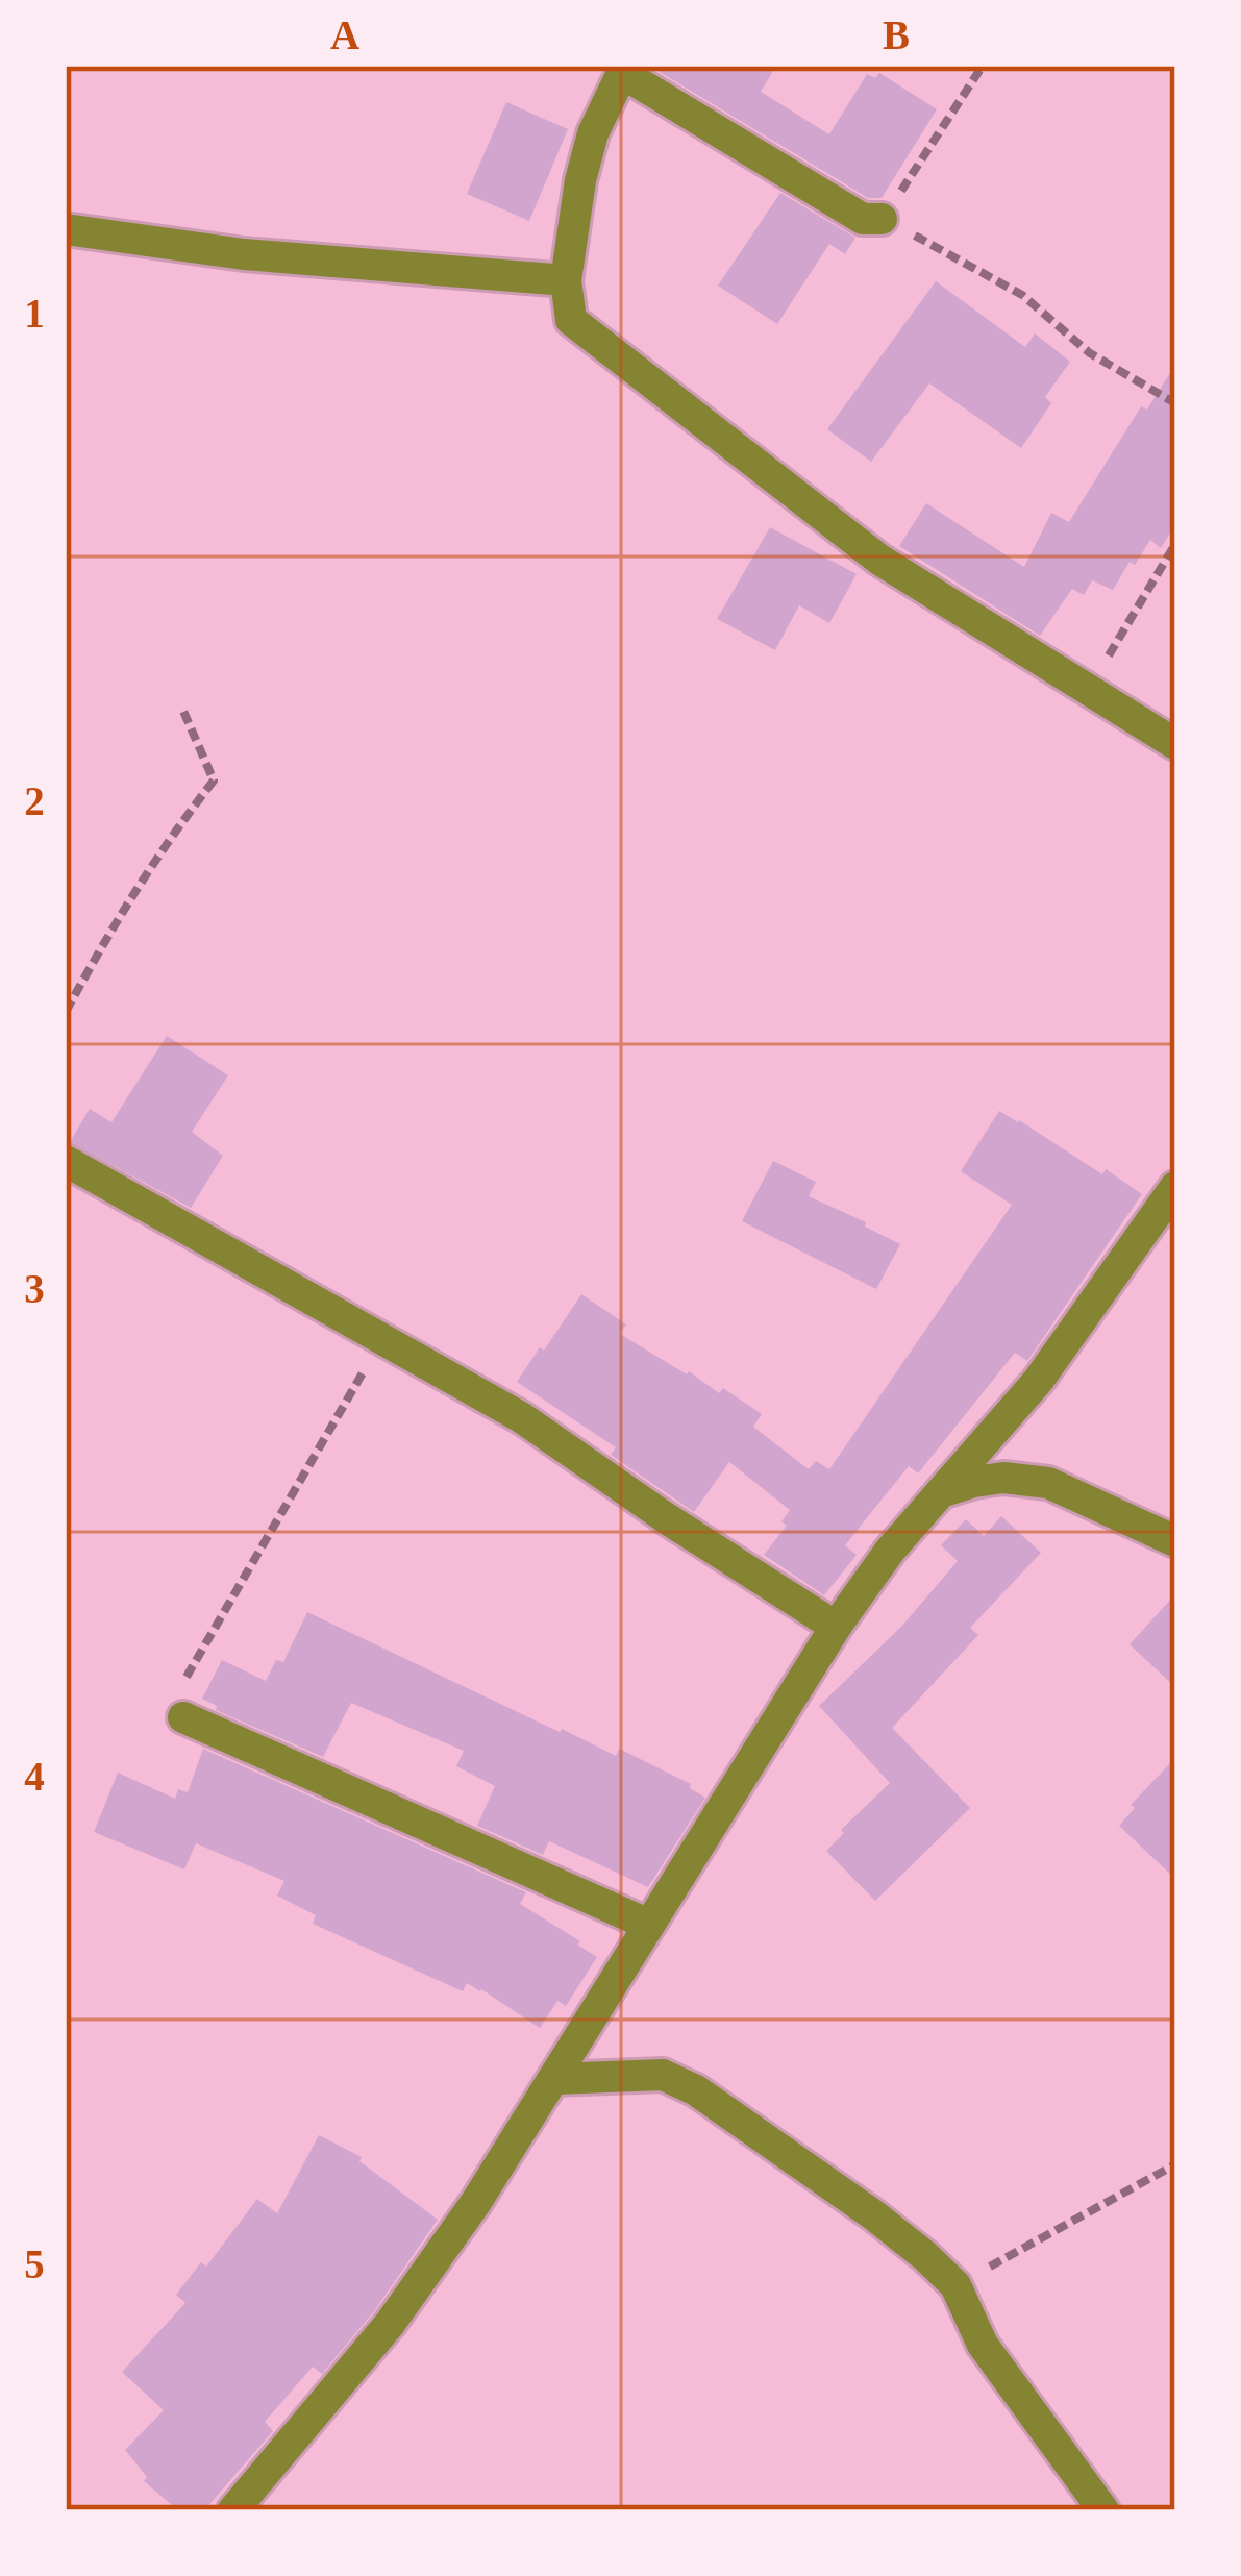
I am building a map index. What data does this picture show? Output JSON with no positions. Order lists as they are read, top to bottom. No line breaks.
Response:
{"grid":{"columns":["A","B"],"rows":["1","2","3","4","5"]}}
